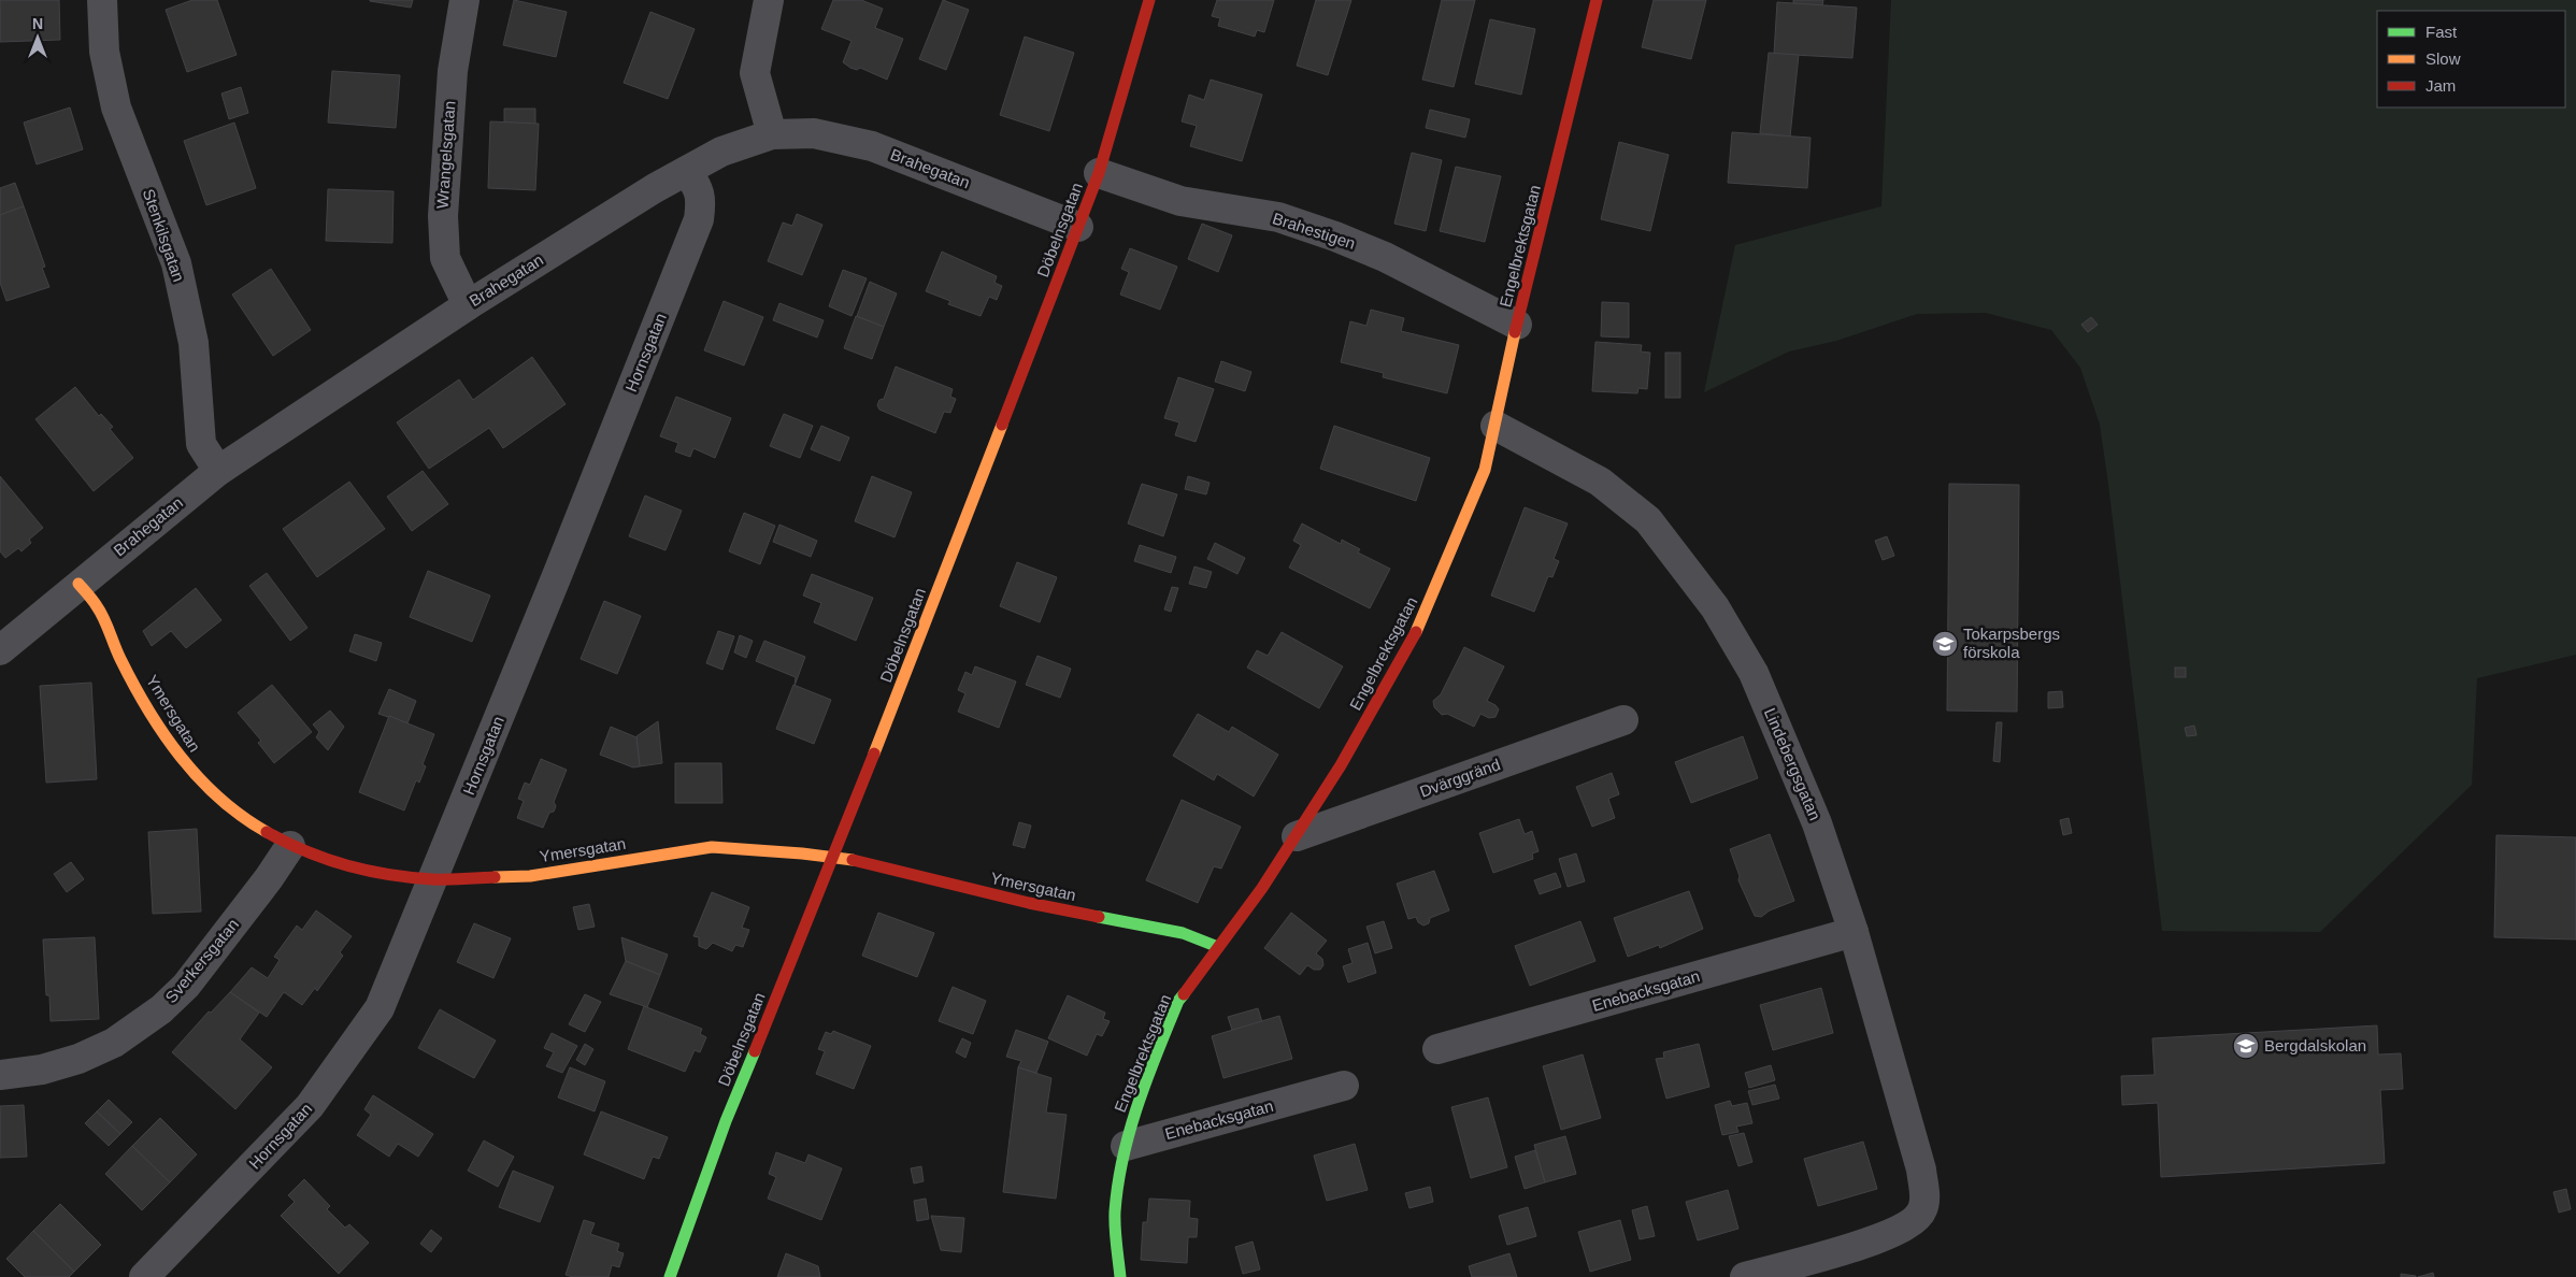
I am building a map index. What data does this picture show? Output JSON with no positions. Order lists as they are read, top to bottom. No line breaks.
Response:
{"streets":{"street":["Wrangelsgatan","Brahegatan","Döbelnsgatan","Brahestigen","Stenkilsgatan","Engelbrektsgatan","Hornsgatan","Ymersgatan","Lindebergsgatan","Dvärggränd","Sverkersgatan","Enebacksgatan"]},"crossings":[["Wrangelsgatan","Brahegatan"],["Brahegatan","Döbelnsgatan"],["Brahegatan","Stenkilsgatan"],["Brahegatan","Hornsgatan"],["Brahegatan","Ymersgatan"],["Döbelnsgatan","Brahestigen"],["Döbelnsgatan","Ymersgatan"],["Brahestigen","Engelbrektsgatan"],["Engelbrektsgatan","Ymersgatan"],["Engelbrektsgatan","Lindebergsgatan"],["Engelbrektsgatan","Dvärggränd"],["Engelbrektsgatan","Enebacksgatan"],["Hornsgatan","Ymersgatan"],["Ymersgatan","Sverkersgatan"],["Lindebergsgatan","Enebacksgatan"]],"places":{"school or university":["Tokarpsbergs förskola","Bergdalskolan"]},"legend":["Fast","Slow","Jam"],"north":"top"}
